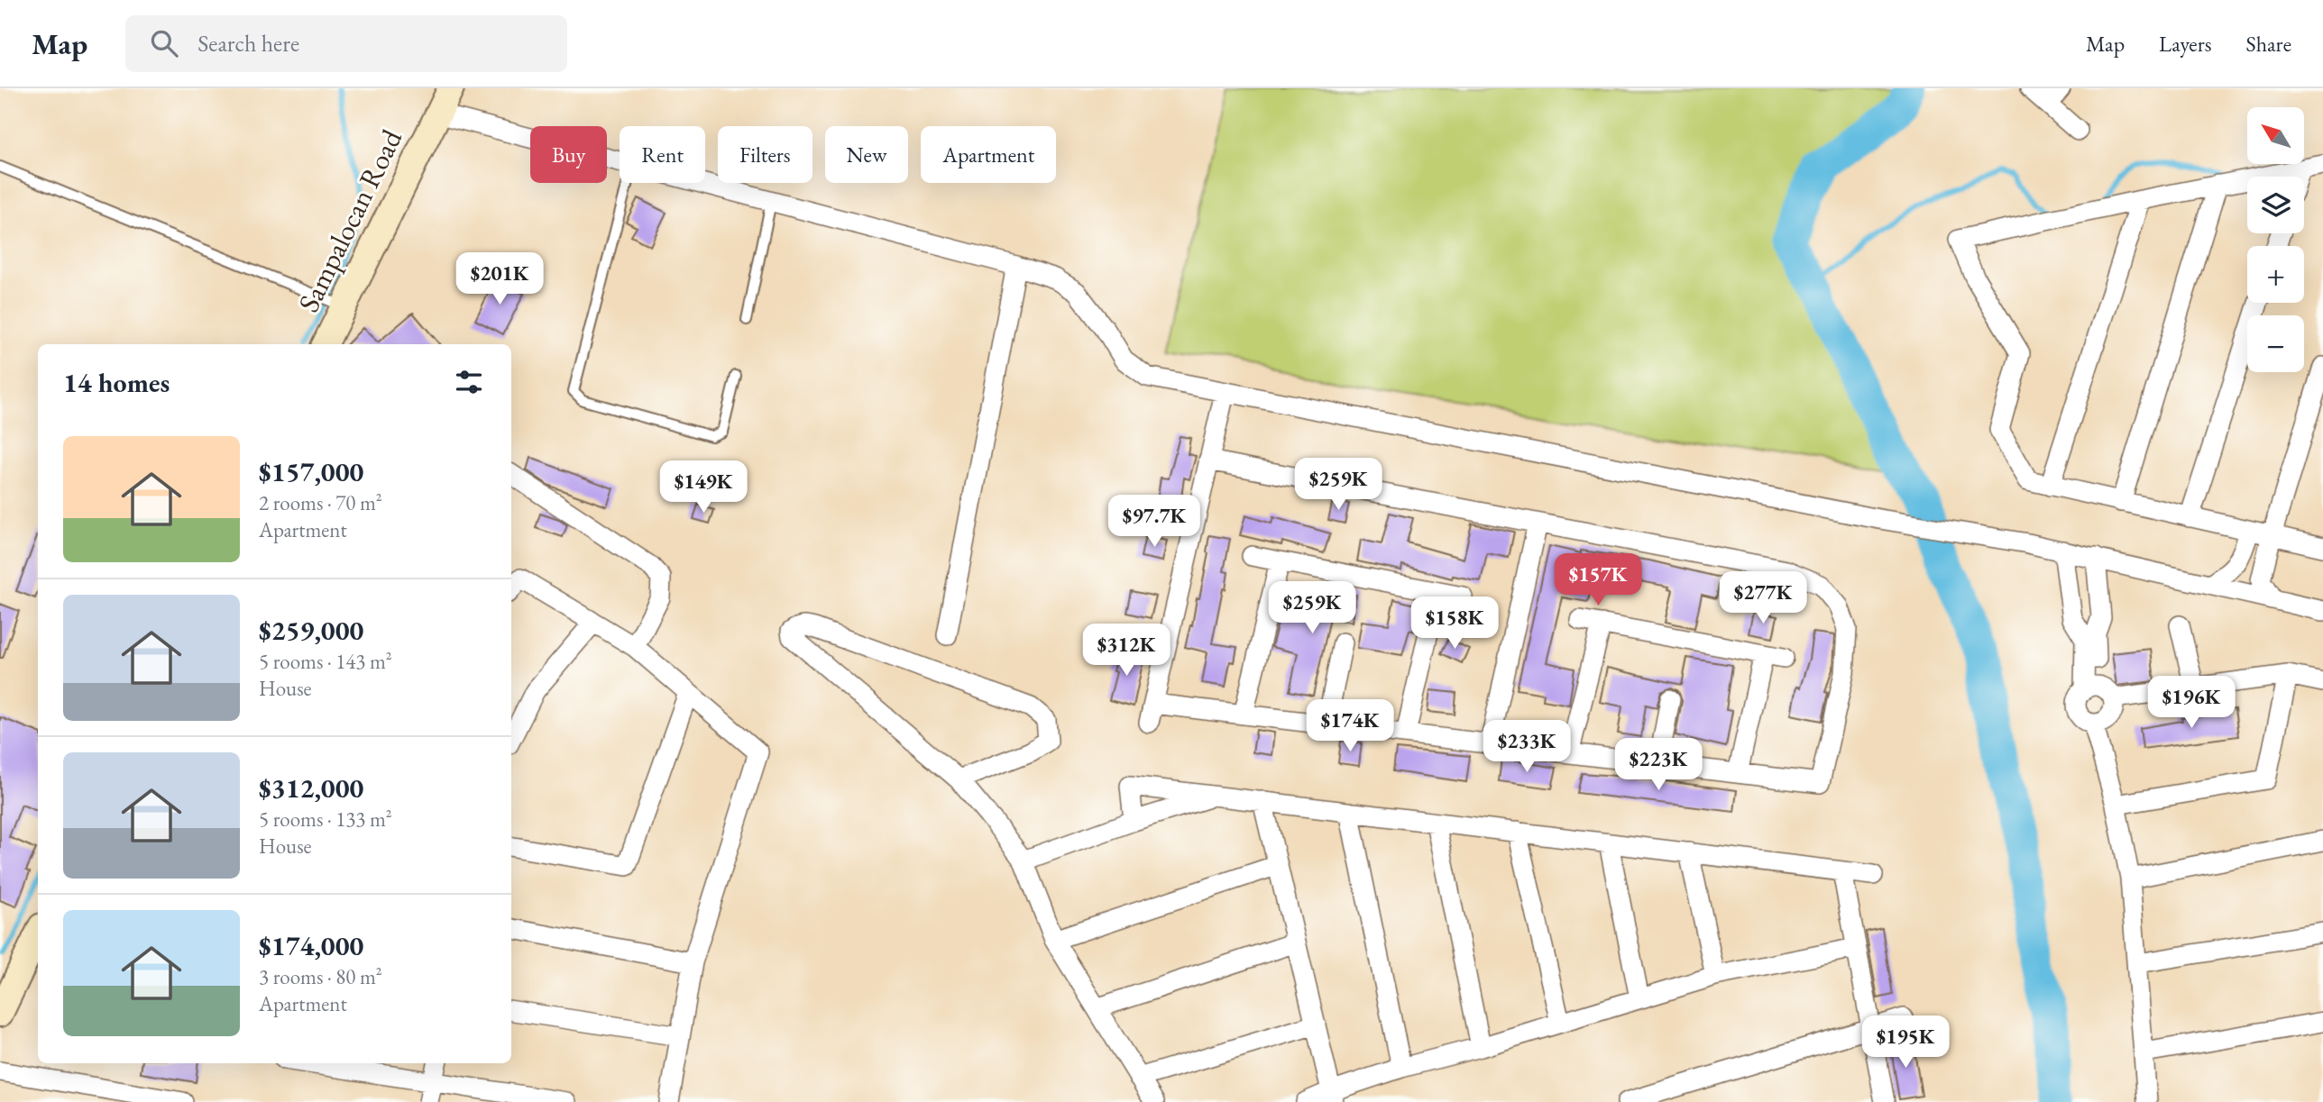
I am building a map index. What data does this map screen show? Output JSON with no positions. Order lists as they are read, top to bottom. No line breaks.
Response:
{"streets":{"main road":["Sampalocan Road"]},"north":"top left","page":{"header":"Map","search":"Search here","nav":["Map","Layers","Share"],"map_buttons":["+","−"],"chip":["Buy","Rent","Filters","New","Apartment"],"price":["$201K","$259K","$149K","$97.7K","$157K","$277K","$259K","$158K","$312K","$196K","$174K","$233K","$223K","$195K"],"heading":"14 homes","list":[{"name":"$157,000","note":"2 rooms · 70 m² · Apartment"},{"name":"$259,000","note":"5 rooms · 143 m² · House"},{"name":"$312,000","note":"5 rooms · 133 m² · House"},{"name":"$174,000","note":"3 rooms · 80 m² · Apartment"}]}}
